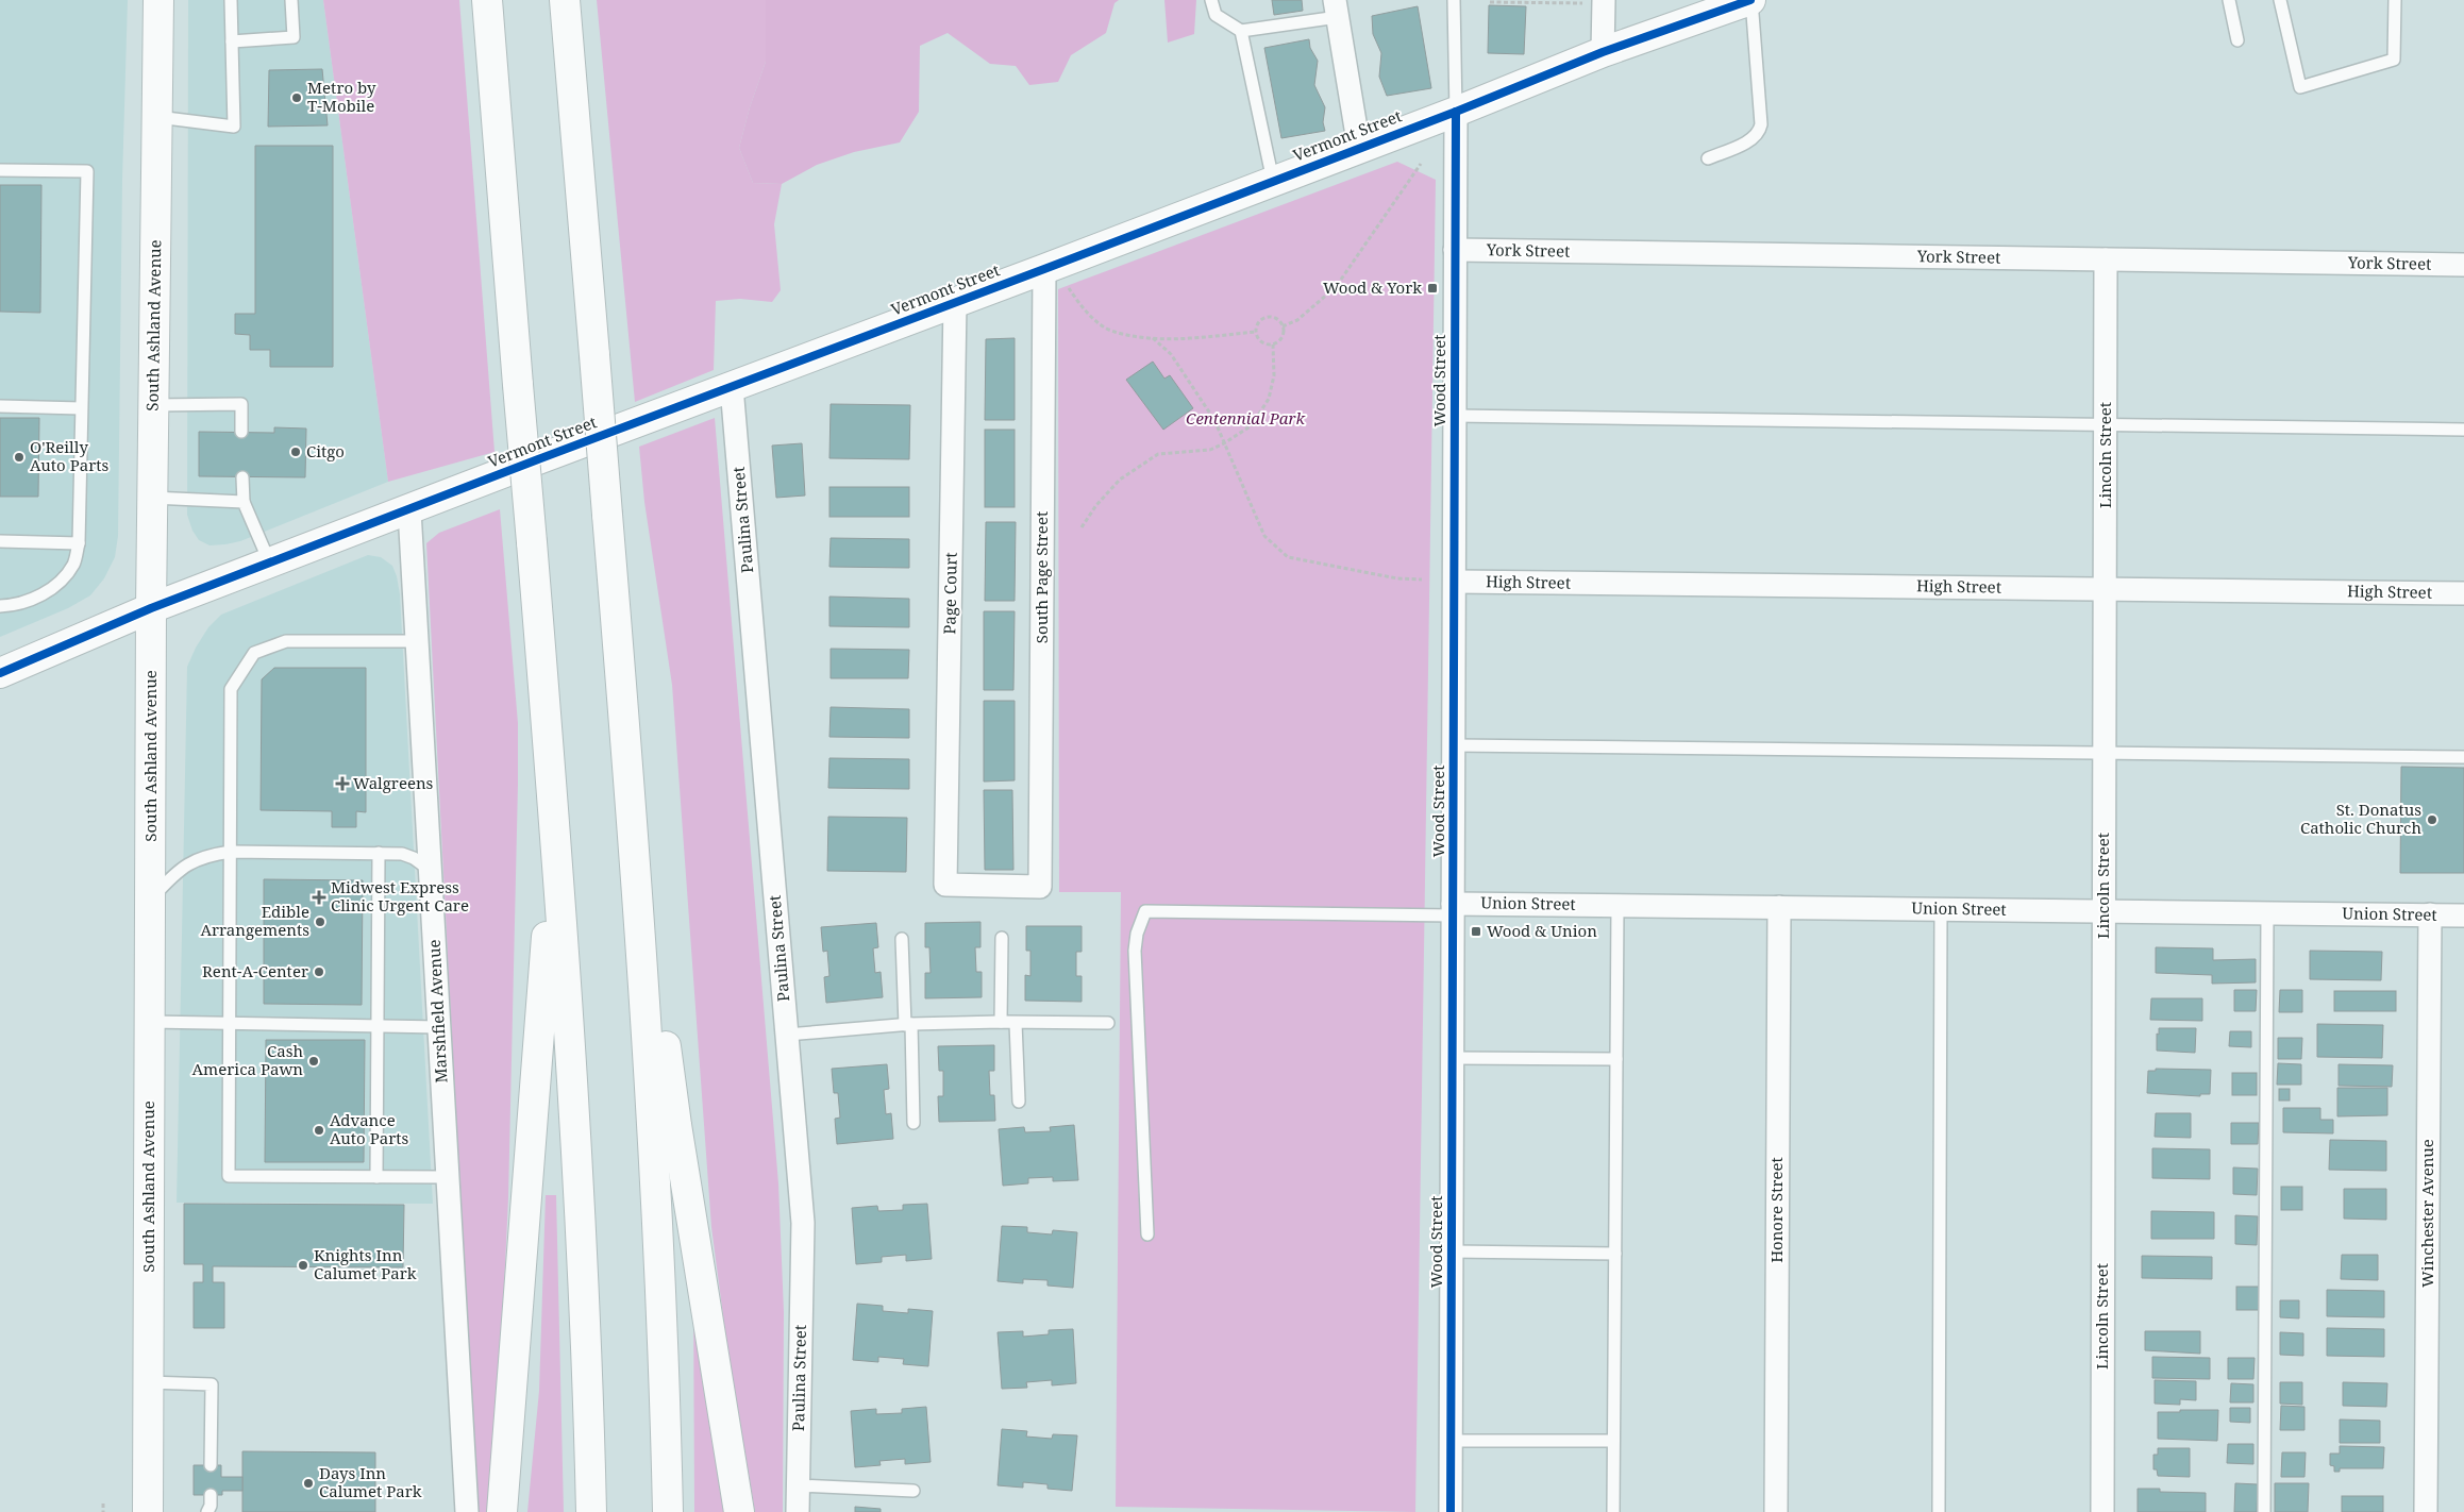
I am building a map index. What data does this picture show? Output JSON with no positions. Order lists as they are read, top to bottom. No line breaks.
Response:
{"streets":{"main road":["Vermont Street","South Ashland Avenue"],"street":["York Street","Wood Street","Lincoln Street","Paulina Street","South Page Street","High Street","Page Court","Union Street","Marshfield Avenue","Honore Street","Winchester Avenue"]},"crossings":[["Vermont Street","South Ashland Avenue"],["Vermont Street","Wood Street"],["Vermont Street","Paulina Street"],["Vermont Street","South Page Street"],["Vermont Street","Page Court"],["Vermont Street","Marshfield Avenue"],["York Street","Wood Street"],["York Street","Lincoln Street"],["Wood Street","High Street"],["Wood Street","Union Street"],["Lincoln Street","High Street"],["Lincoln Street","Union Street"],["South Page Street","Page Court"],["Union Street","Honore Street"],["Union Street","Winchester Avenue"]],"parks":["Centennial Park"],"places":{"other":["Metro by T-Mobile","Citgo","O'Reilly Auto Parts","St. Donatus Catholic Church","Edible Arrangements","Rent-A-Center","Cash America Pawn","Advance Auto Parts","Knights Inn Calumet Park","Days Inn Calumet Park"],"transit":["Wood & York","Wood & Union"],"health":["Walgreens","Midwest Express Clinic Urgent Care"]}}
